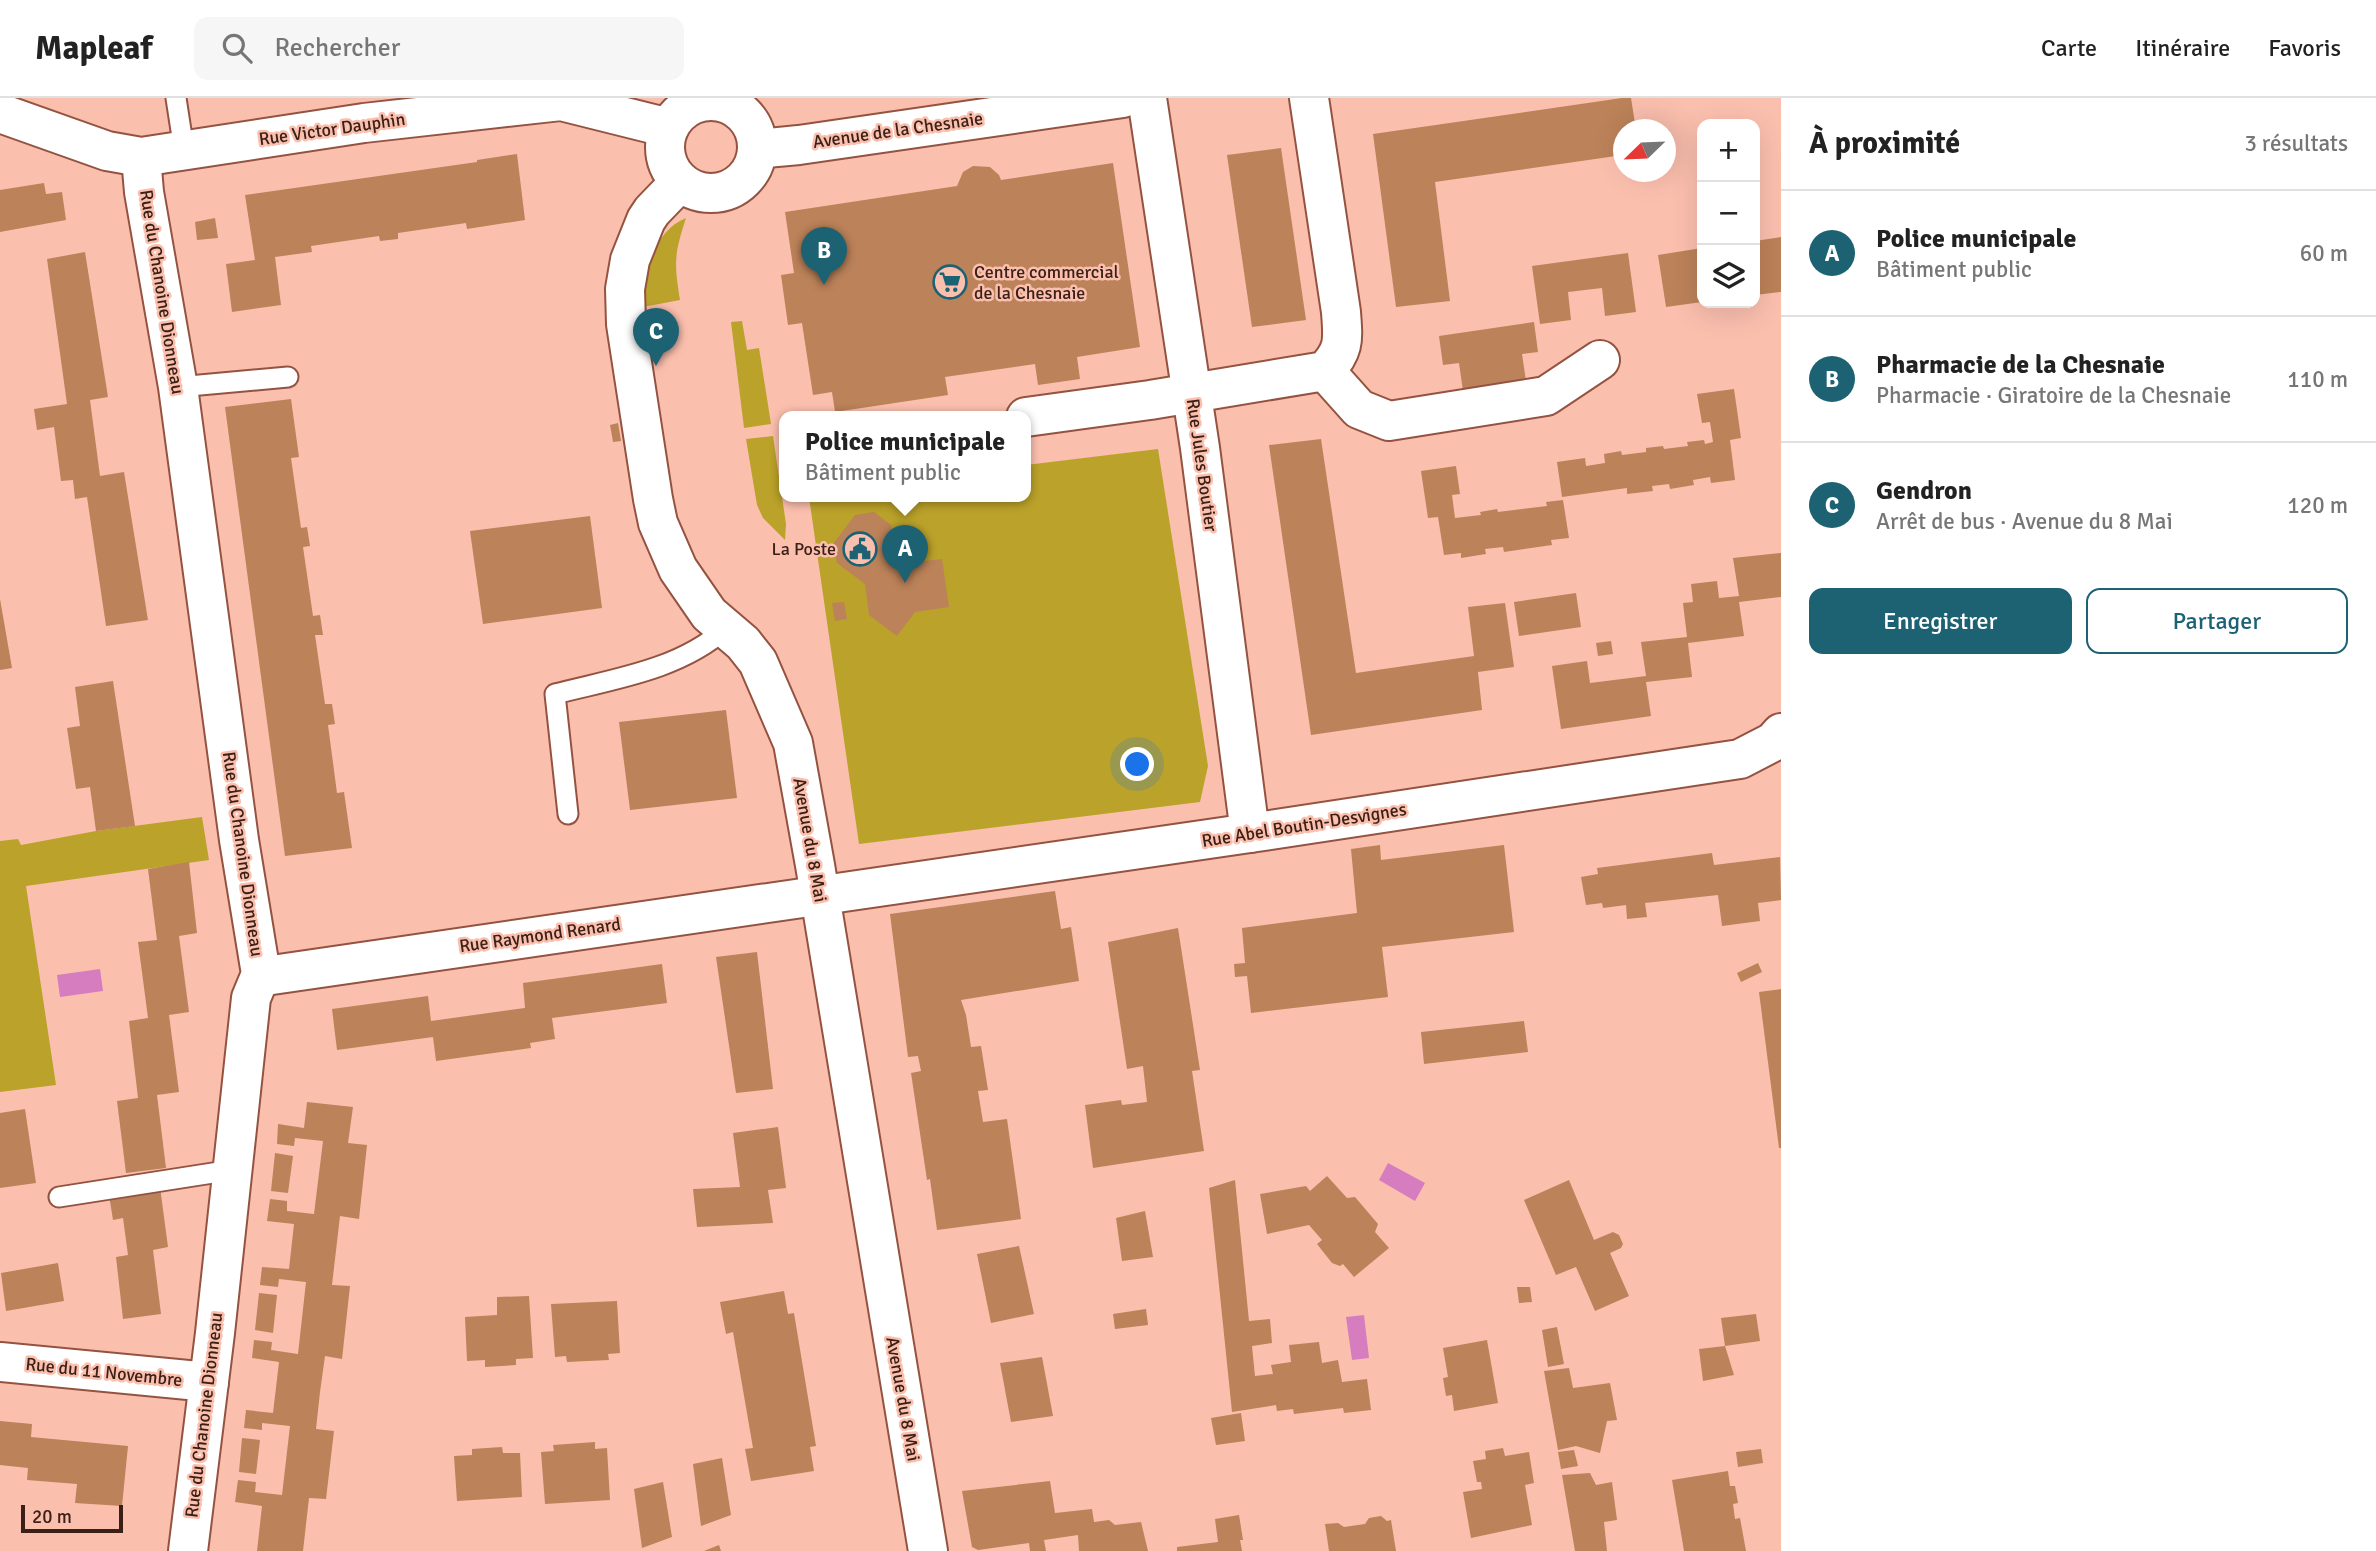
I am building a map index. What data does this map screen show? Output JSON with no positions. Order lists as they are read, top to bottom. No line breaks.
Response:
{"streets":{"street":["Rue Victor Dauphin","Avenue de la Chesnaie","Rue du Chanoine Dionneau","Rue Jules Boutier","Rue Abel Boutin-Desvignes","Avenue du 8 Mai","Rue Raymond Renard","Rue du 11 Novembre"]},"crossings":[["Rue Victor Dauphin","Avenue de la Chesnaie"],["Rue Victor Dauphin","Rue du Chanoine Dionneau"],["Rue Victor Dauphin","Avenue du 8 Mai"],["Avenue de la Chesnaie","Avenue du 8 Mai"],["Rue du Chanoine Dionneau","Rue Raymond Renard"],["Rue du Chanoine Dionneau","Rue du 11 Novembre"],["Rue Jules Boutier","Rue Abel Boutin-Desvignes"],["Rue Abel Boutin-Desvignes","Avenue du 8 Mai"],["Rue Abel Boutin-Desvignes","Rue Raymond Renard"],["Avenue du 8 Mai","Rue Raymond Renard"]],"places":{"supermarket":["Centre commercial de la Chesnaie"],"public building":["La Poste"]},"scale_bar":"20 m","north":"bottom left","page":{"header":"Mapleaf","search":"Rechercher","nav":["Carte","Itinéraire","Favoris"],"heading":["À proximité","3 résultats"],"map_buttons":["+","−"],"list":[{"mark":"A","name":"Police municipale","note":"Bâtiment public","value":"60 m"},{"mark":"B","name":"Pharmacie de la Chesnaie","note":"Pharmacie · Giratoire de la Chesnaie","value":"110 m"},{"mark":"C","name":"Gendron","note":"Arrêt de bus · Avenue du 8 Mai","value":"120 m"}],"pins":["B","C","A"],"popup":["Police municipale","Bâtiment public"],"buttons":["Enregistrer","Partager"],"scale":"20 m"}}
